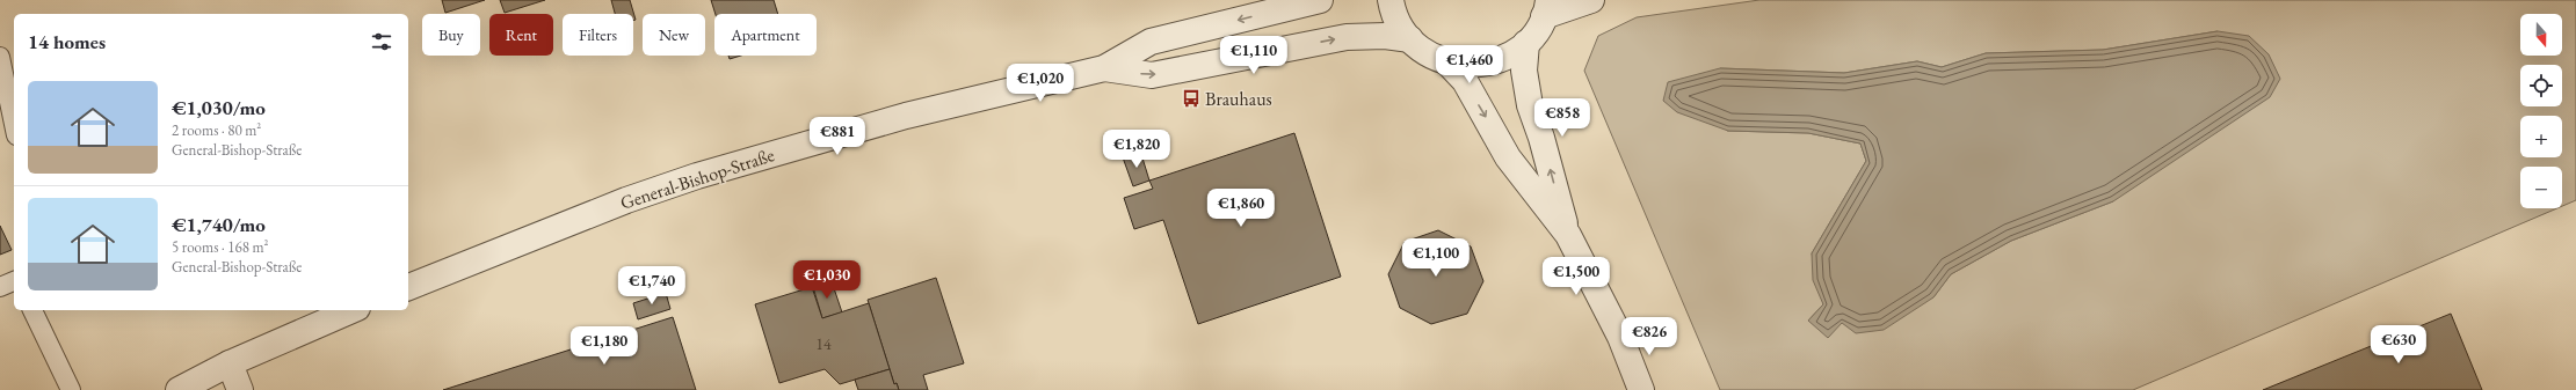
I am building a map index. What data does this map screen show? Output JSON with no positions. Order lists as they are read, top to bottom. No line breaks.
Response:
{"streets":{"street":["General-Bishop-Straße"]},"places":{"bus stop":["Brauhaus"]},"house_numbers":["14"],"north":"bottom","page":{"map_buttons":["+","−"],"chip":["Buy","Rent","Filters","New","Apartment"],"heading":"14 homes","price":["€1,110","€1,460","€1,020","€858","€881","€1,820","€1,860","€1,100","€1,500","€1,030","€1,740","€826","€630","€1,180"],"list":[{"name":"€1,030/mo","note":"2 rooms · 80 m² · General-Bishop-Straße"},{"name":"€1,740/mo","note":"5 rooms · 168 m² · General-Bishop-Straße"}]}}
